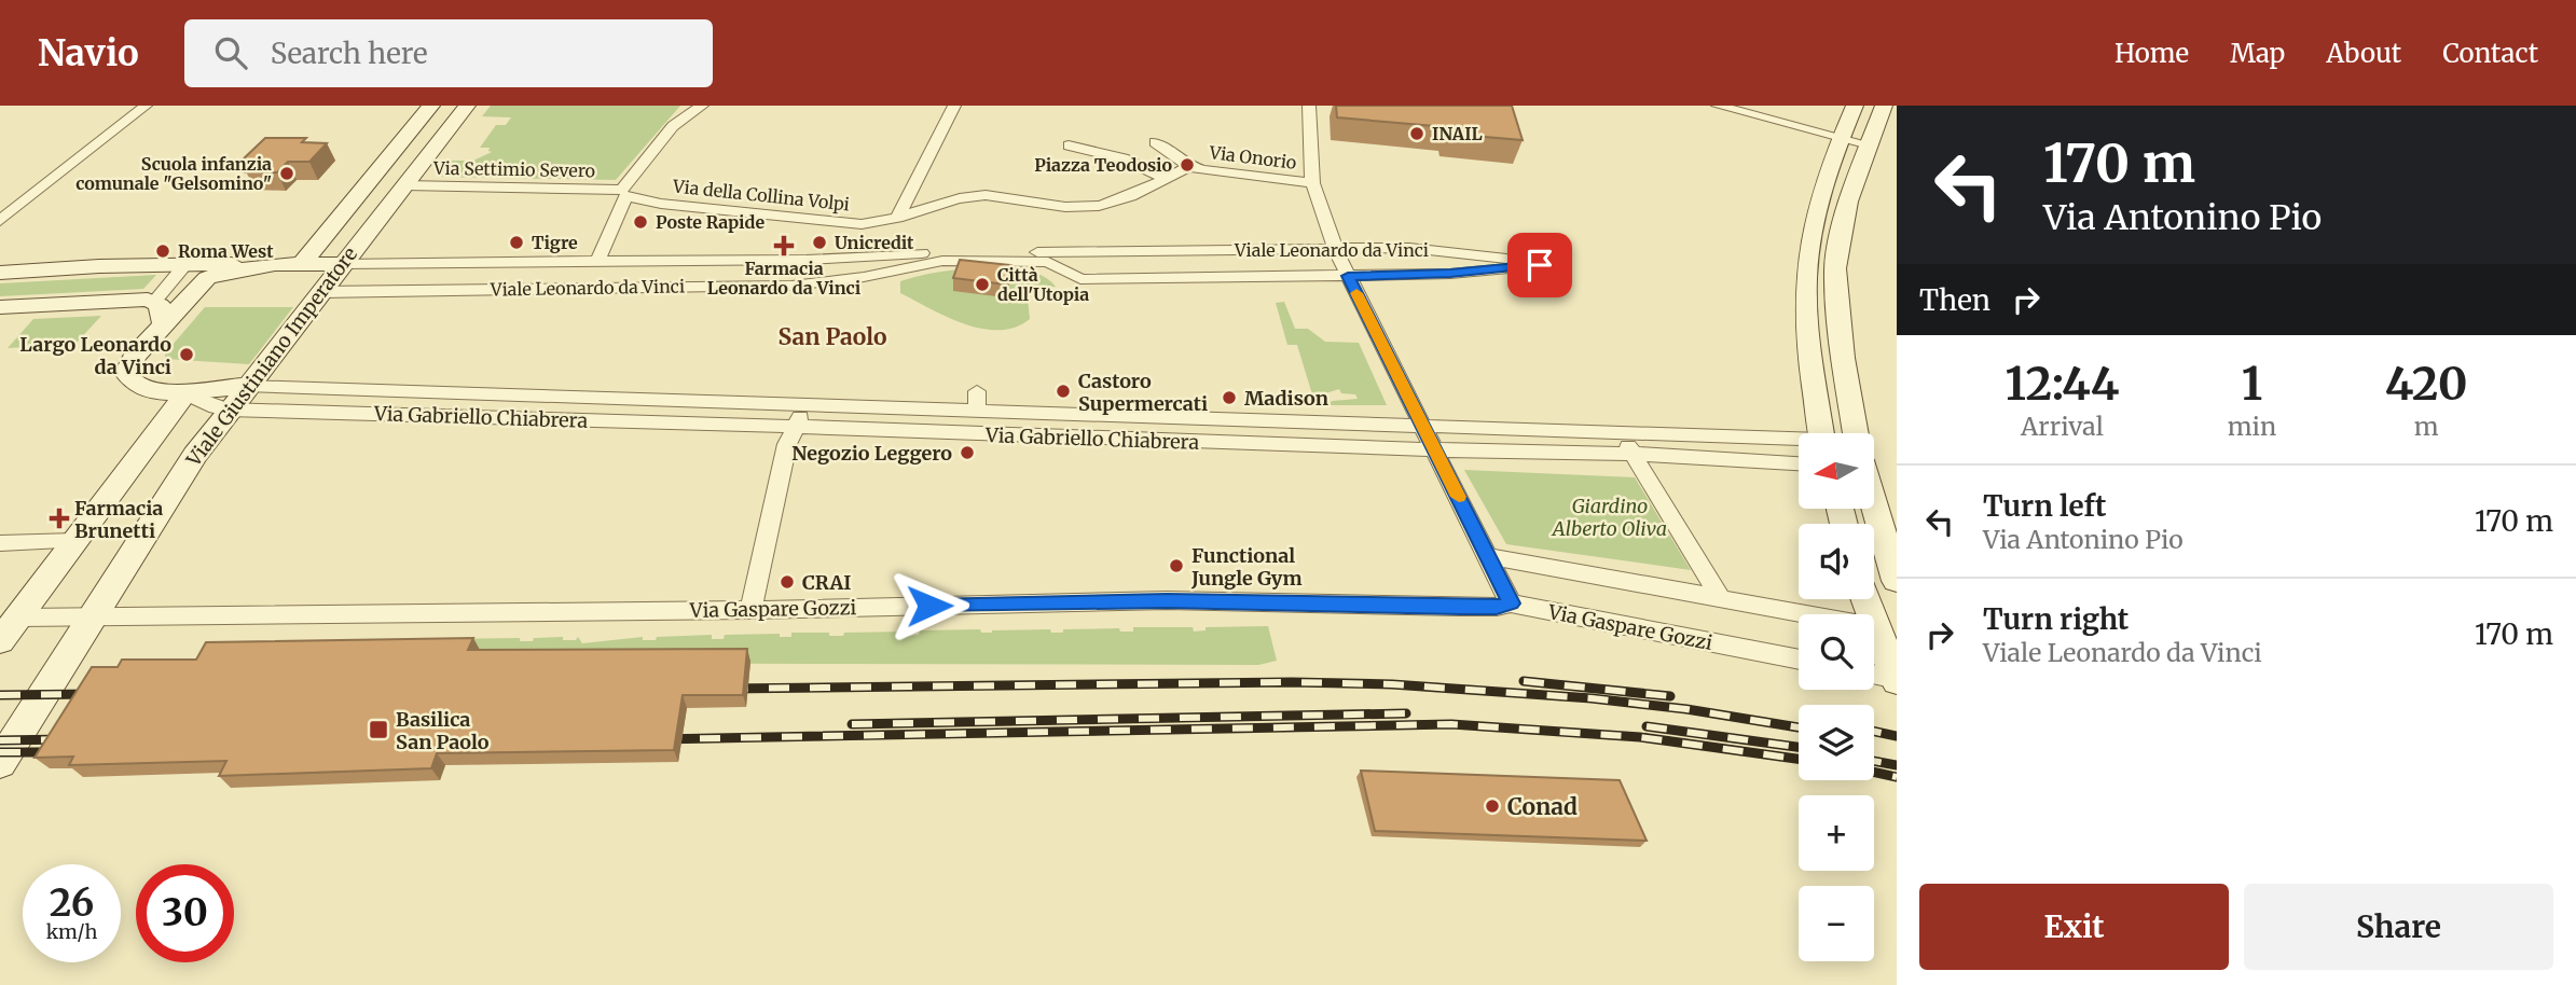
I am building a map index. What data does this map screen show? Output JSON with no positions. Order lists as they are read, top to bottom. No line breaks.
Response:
{"streets":{"street":["Via Onorio","Via Settimio Severo","Via della Collina Volpi","Viale Leonardo da Vinci","Viale Giustiniano Imperatore","Via Gabriello Chiabrera","Via Gaspare Gozzi"]},"crossings":[["Via Settimio Severo","Via della Collina Volpi"],["Via Settimio Severo","Viale Giustiniano Imperatore"],["Viale Leonardo da Vinci","Viale Giustiniano Imperatore"],["Viale Giustiniano Imperatore","Via Gabriello Chiabrera"],["Viale Giustiniano Imperatore","Via Gaspare Gozzi"]],"districts":["San Paolo"],"parks":["Giardino Alberto Oliva"],"places":{"other":["INAIL","Piazza Teodosio","Scuola infanzia comunale \"Gelsomino\"","Poste Rapide","Tigre","Unicredit","Roma West","Città dell'Utopia","Largo Leonardo da Vinci","Castoro Supermercati","Madison","Negozio Leggero","Functional Jungle Gym","CRAI","Conad"],"health":["Farmacia Leonardo da Vinci","Farmacia Brunetti"],"transit":["Basilica San Paolo"]},"north":"left","page":{"header":"Navio","search":"Search here","nav":["Home","Map","About","Contact"],"turn":["170 m","Via Antonino Pio"],"then":"Then","eta":["12:44","Arrival","1","min","420","m"],"map_buttons":["+","−"],"list":[{"name":"Turn left","note":"Via Antonino Pio","value":"170 m"},{"name":"Turn right","note":"Viale Leonardo da Vinci","value":"170 m"}],"speed":"26 km/h","limit":"30","buttons":["Exit","Share"]}}
